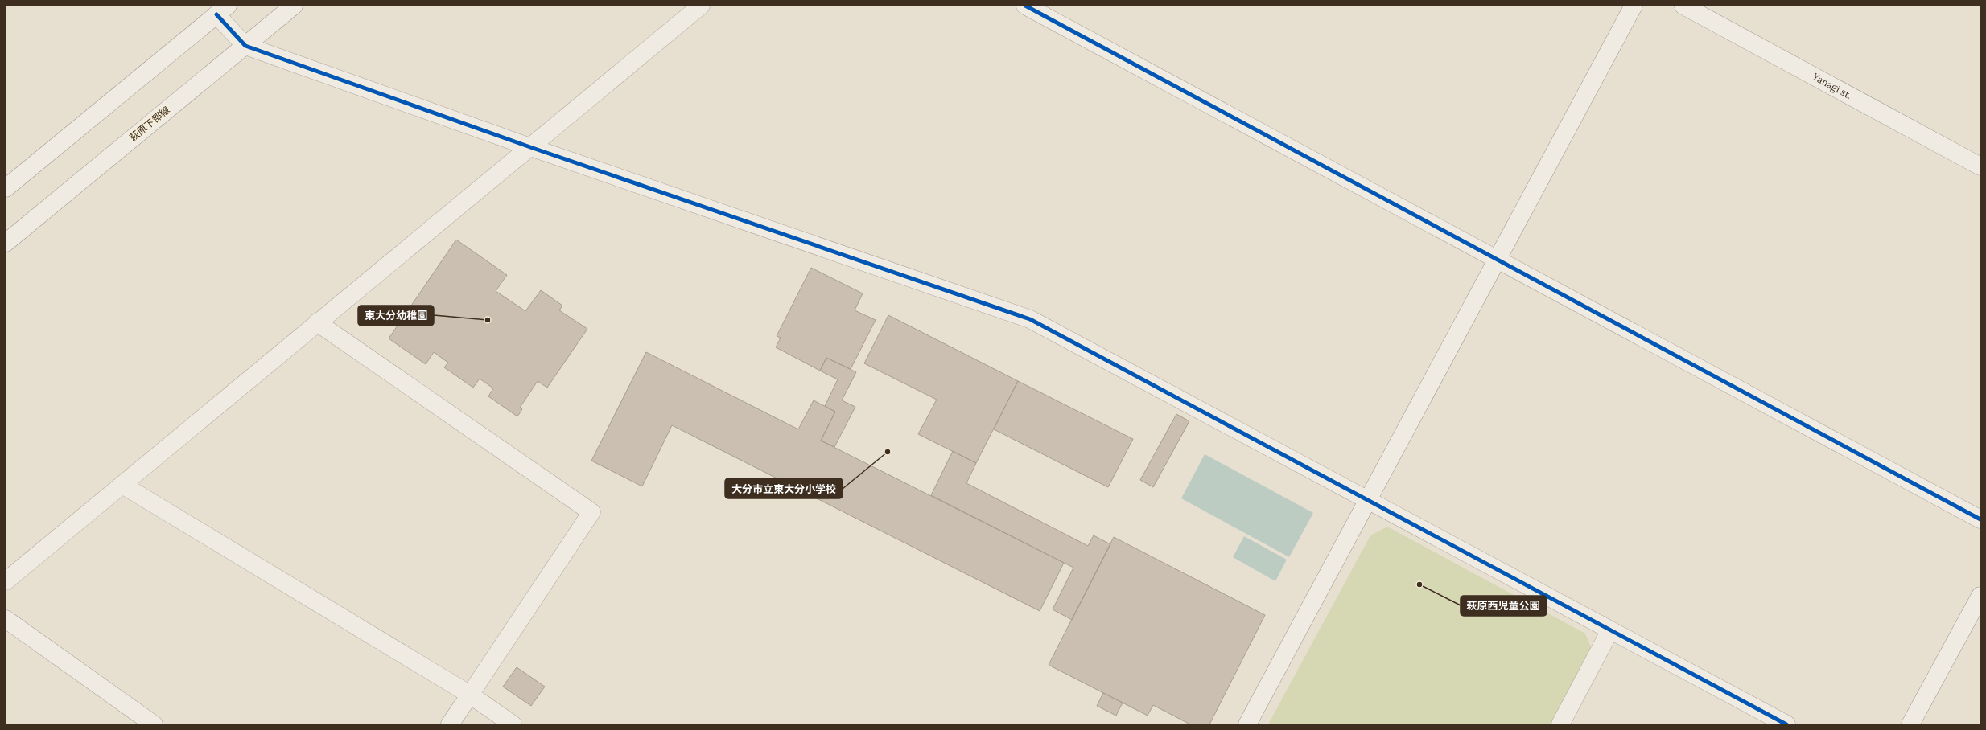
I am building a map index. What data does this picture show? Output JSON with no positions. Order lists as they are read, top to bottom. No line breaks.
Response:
{"streets":{"street":["Yanagi st.","萩原下郡線"]},"places":["東大分幼稚園","大分市立東大分小学校","萩原西児童公園"]}
